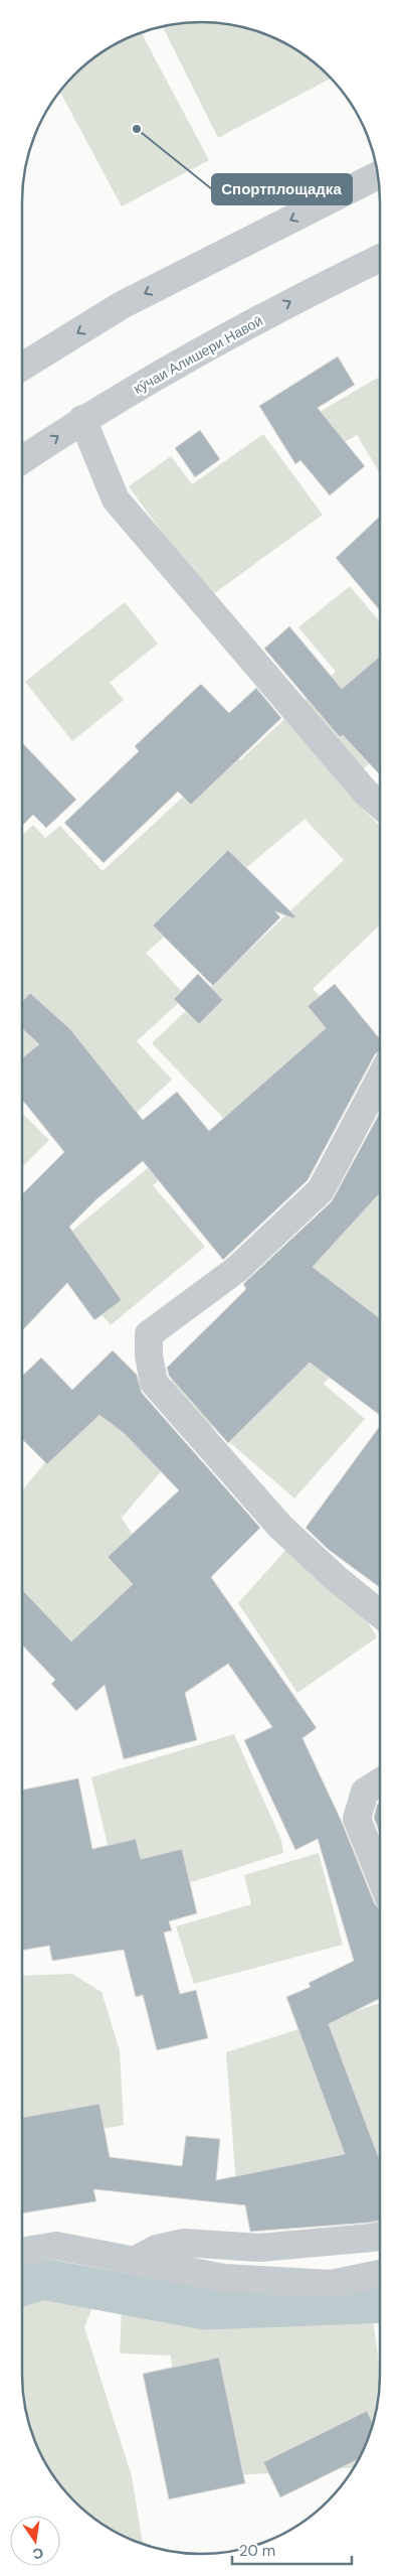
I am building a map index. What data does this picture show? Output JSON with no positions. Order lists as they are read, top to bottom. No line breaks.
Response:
{"streets":{"street":["кӯчаи Алишери Навоӣ"]},"places":["Спортплощадка"],"scale_bar":"20 m","north":"bottom"}
